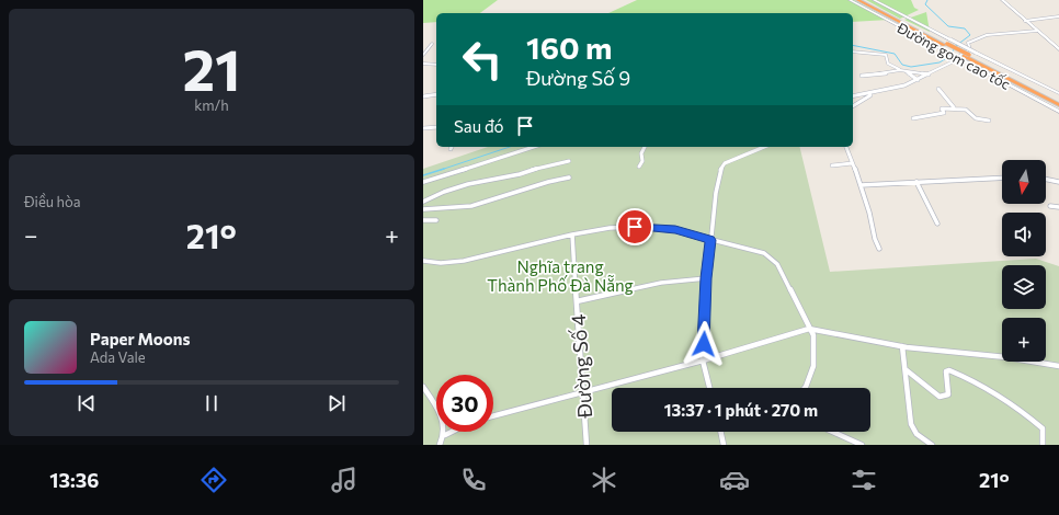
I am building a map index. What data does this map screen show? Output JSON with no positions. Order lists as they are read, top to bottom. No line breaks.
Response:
{"streets":{"main road":["Đường gom cao tốc"],"street":["Đường Số 4"]},"parks":["Nghĩa trang Thành Phố Đà Nẵng"],"north":"bottom","page":{"tile":[["21","km/h"],"Điều hòa"],"turn":["160 m","Đường Số 9"],"then":"Sau đó","map_buttons":"+","heat":["−","21°","+"],"song":["Paper Moons","Ada Vale"],"limit":"30","trip":"13:37 · 1 phút · 270 m","tabs":["13:36","21°"]}}
